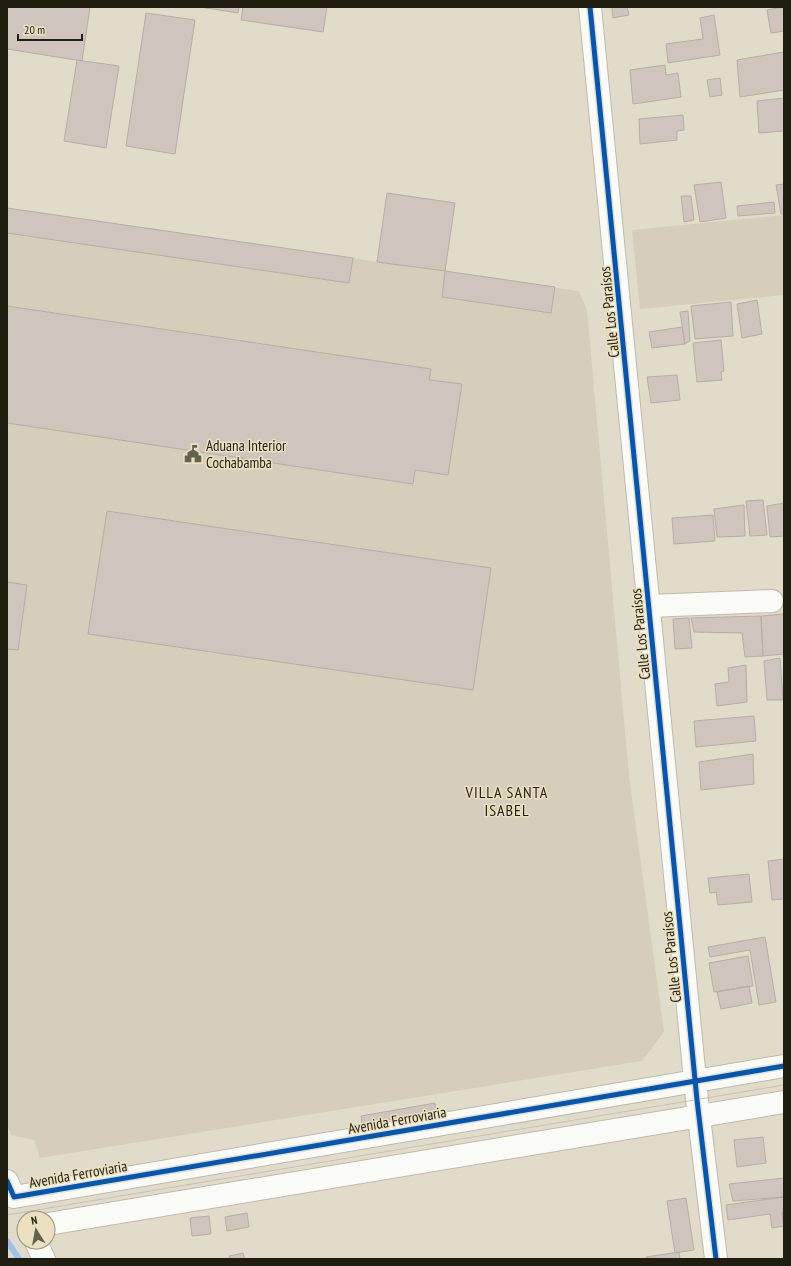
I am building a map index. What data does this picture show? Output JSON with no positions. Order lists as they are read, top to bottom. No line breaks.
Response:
{"streets":{"street":["Calle Los Paraísos","Avenida Ferroviaria"]},"crossings":[["Calle Los Paraísos","Avenida Ferroviaria"]],"districts":["VILLA SANTA ISABEL"],"places":{"public building":["Aduana Interior Cochabamba"]},"scale_bar":"20 m","north":"top"}
